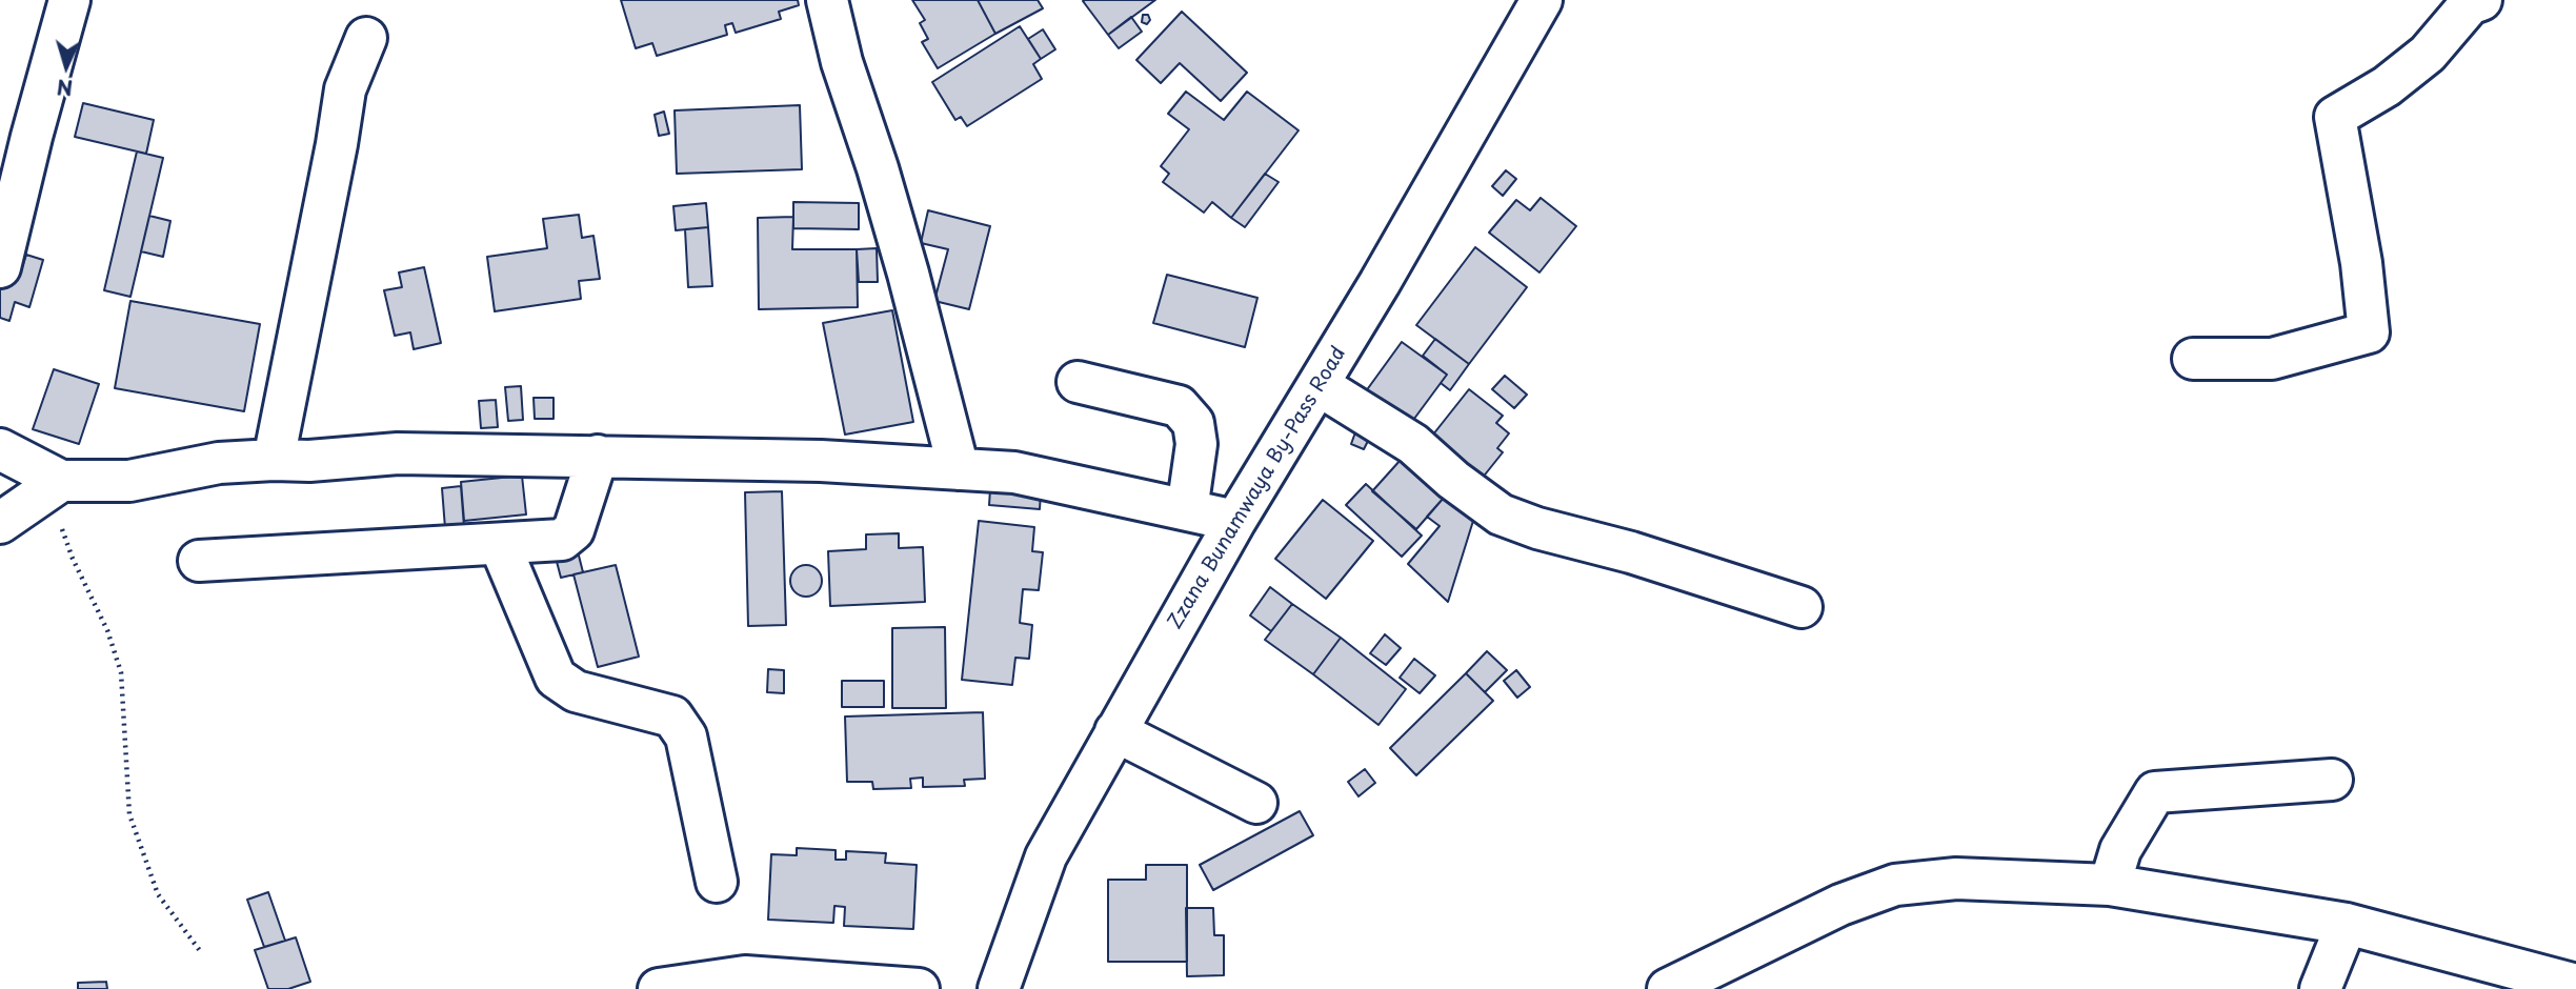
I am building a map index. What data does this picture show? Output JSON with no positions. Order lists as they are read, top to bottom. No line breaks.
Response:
{"streets":{"street":["Zzana Bunamwaya By-Pass Road"]},"north":"bottom"}
